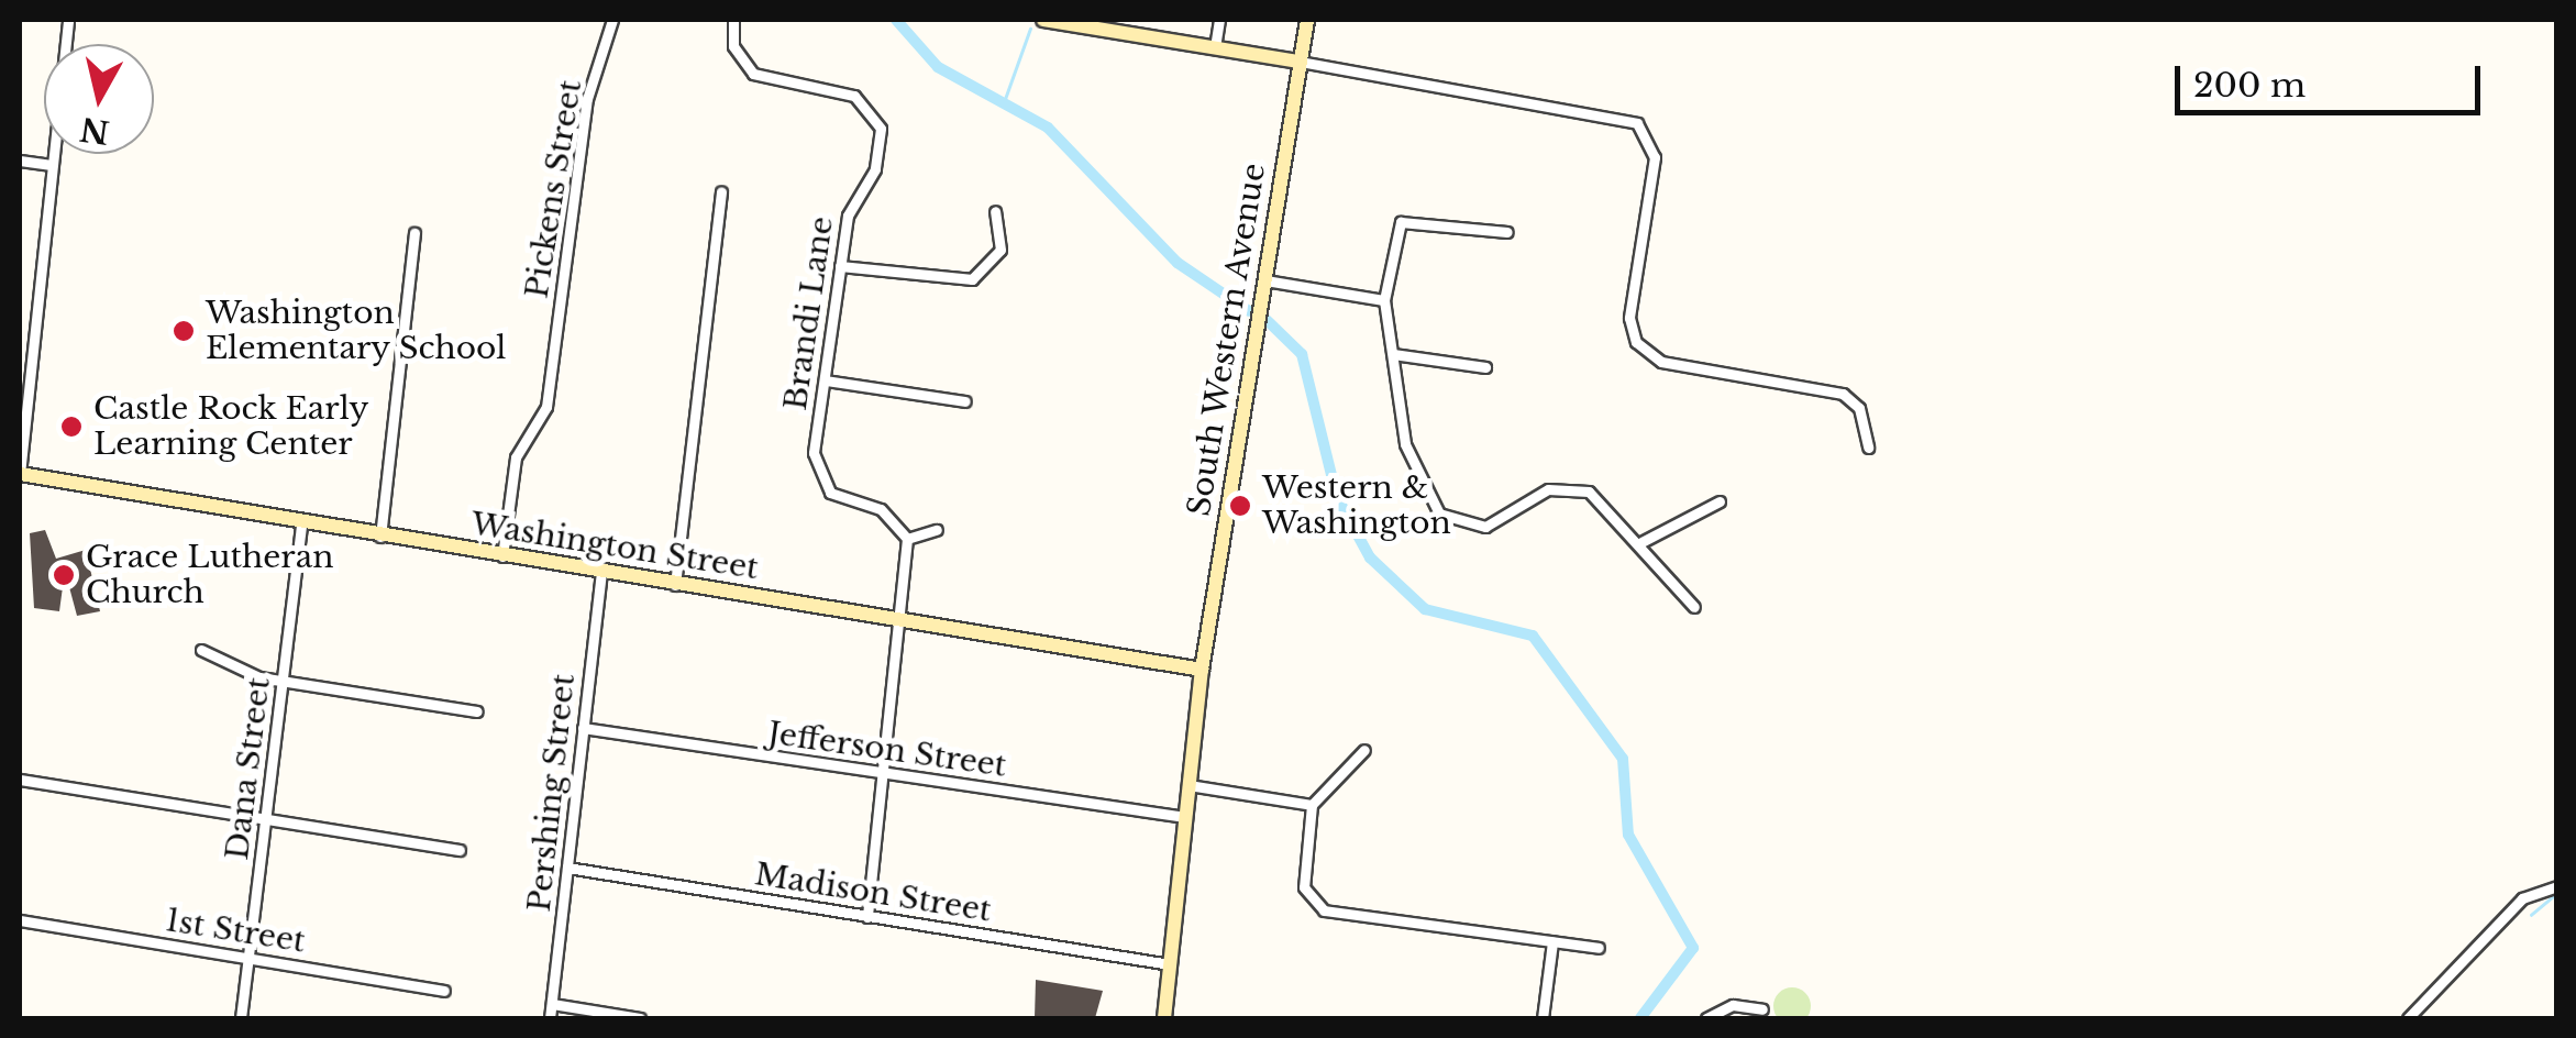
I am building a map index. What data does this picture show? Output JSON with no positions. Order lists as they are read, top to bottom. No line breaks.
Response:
{"streets":{"street":["Pickens Street","Brandi Lane","South Western Avenue","Washington Street","Jefferson Street","Dana Street","Pershing Street","Madison Street","1st Street"]},"crossings":[["Pickens Street","Washington Street"],["South Western Avenue","Washington Street"],["South Western Avenue","Jefferson Street"],["South Western Avenue","Madison Street"],["Washington Street","Dana Street"],["Washington Street","Pershing Street"],["Jefferson Street","Pershing Street"],["Dana Street","1st Street"],["Pershing Street","Madison Street"]],"places":["Washington Elementary School","Castle Rock Early Learning Center","Western & Washington","Grace Lutheran Church"],"scale_bar":"200 m","north":"bottom"}
